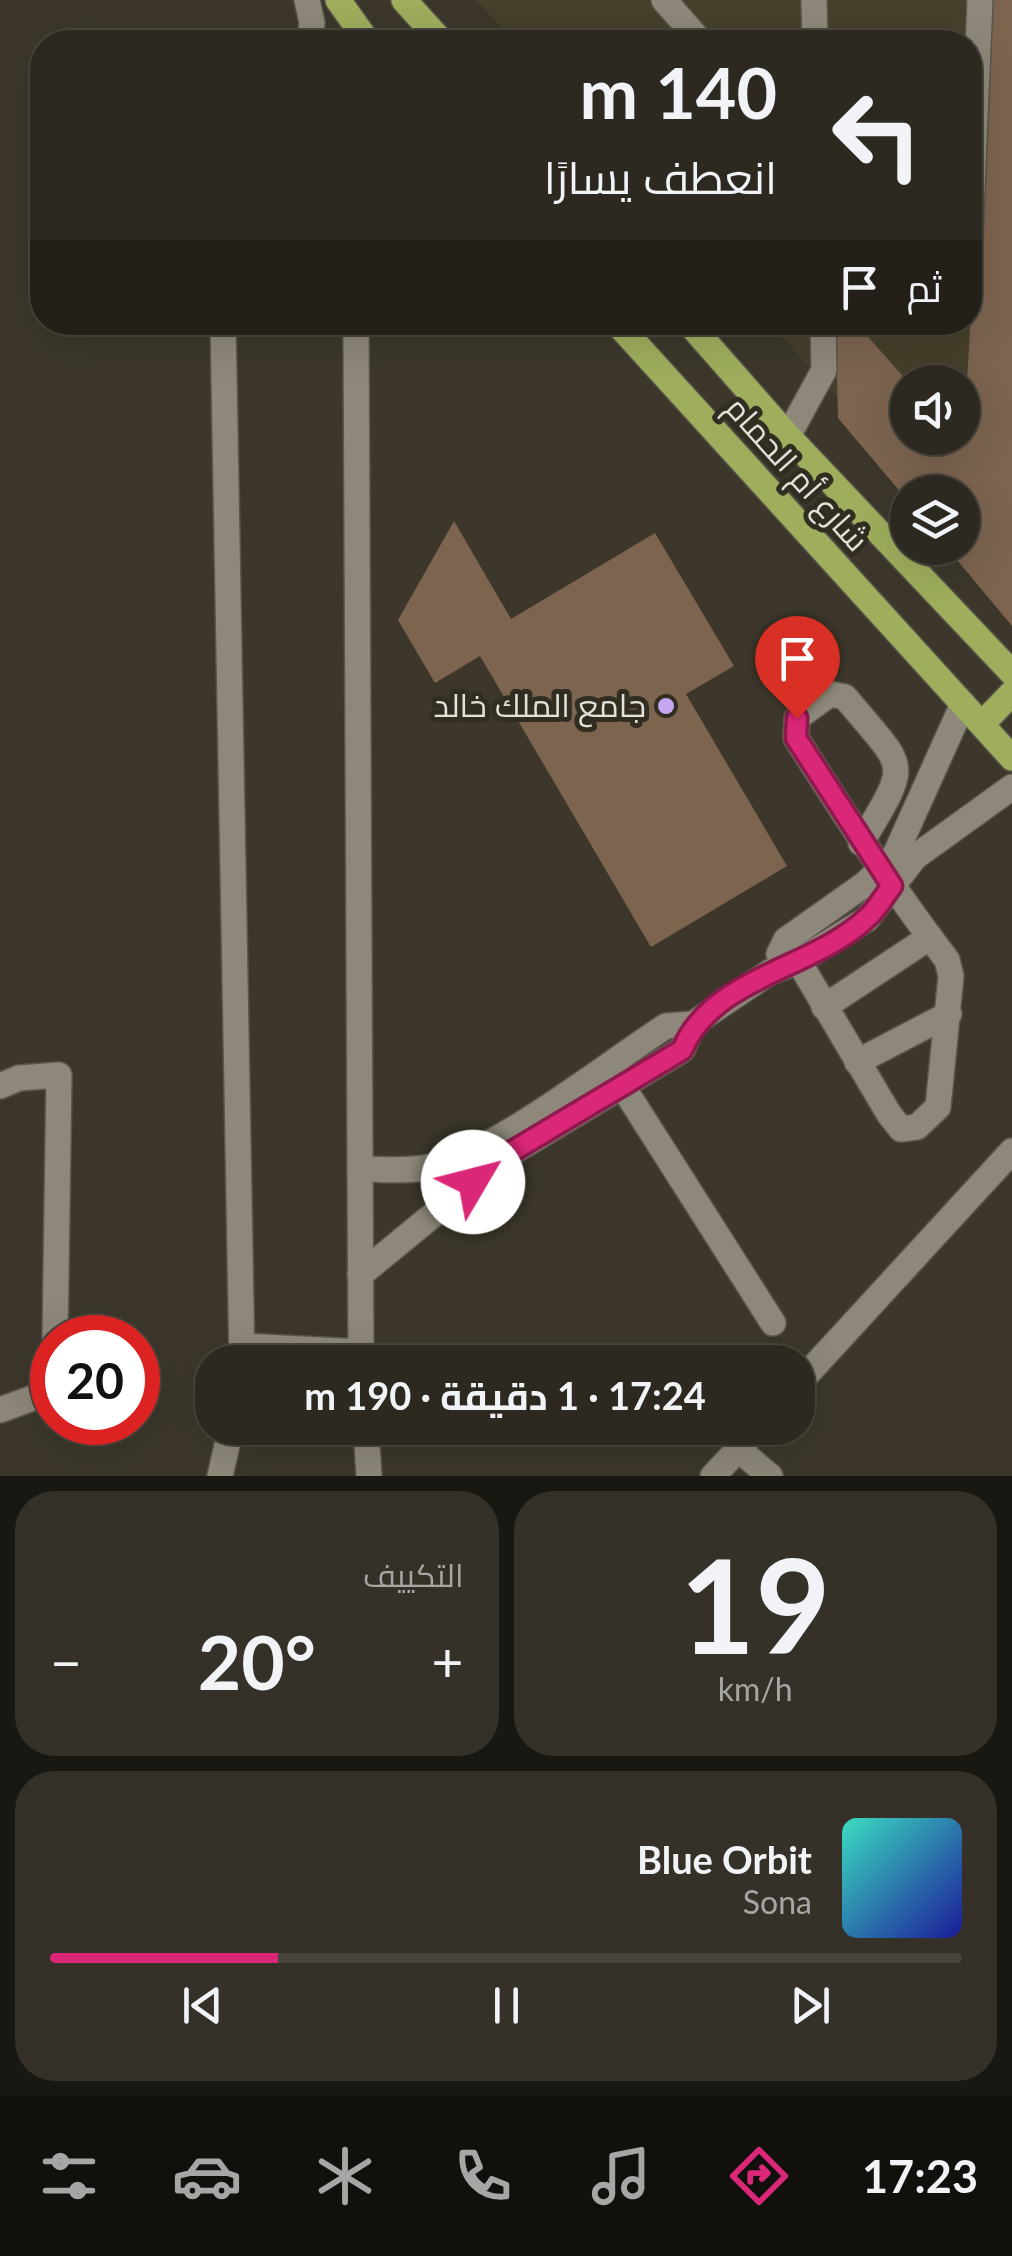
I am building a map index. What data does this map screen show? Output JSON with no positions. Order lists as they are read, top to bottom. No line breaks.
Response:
{"streets":{"main road":["شارع أم الحمام"]},"places":["جامع الملك خالد"],"page":{"turn":["140 m","انعطف يسارًا"],"then":"ثم","limit":"20","trip":"17:24 · 1 دقيقة · 190 m","tile":[["19","km/h"],"التكييف"],"heat":["−","20°","+"],"song":["Blue Orbit","Sona"],"tabs":"17:23"}}
